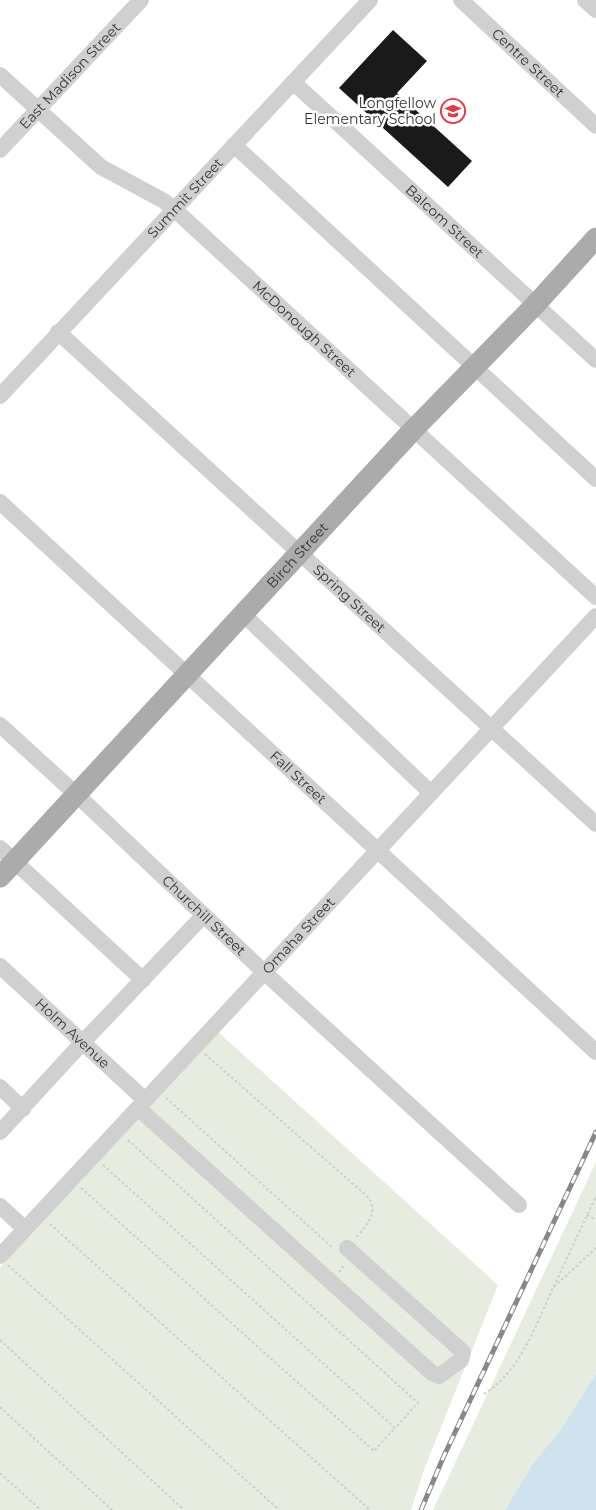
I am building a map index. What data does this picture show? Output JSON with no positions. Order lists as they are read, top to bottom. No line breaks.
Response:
{"streets":{"main road":["Birch Street"],"street":["Centre Street","East Madison Street","Summit Street","Balcom Street","McDonough Street","Spring Street","Fall Street","Churchill Street","Omaha Street","Holm Avenue"]},"crossings":[["East Madison Street","McDonough Street"],["Summit Street","Balcom Street"],["Summit Street","McDonough Street"],["Summit Street","Spring Street"],["Balcom Street","Birch Street"],["McDonough Street","Birch Street"],["Birch Street","Spring Street"],["Birch Street","Fall Street"],["Birch Street","Churchill Street"],["Spring Street","Omaha Street"],["Fall Street","Omaha Street"],["Churchill Street","Omaha Street"],["Omaha Street","Holm Avenue"]],"places":{"school or university":["Longfellow Elementary School"]}}
